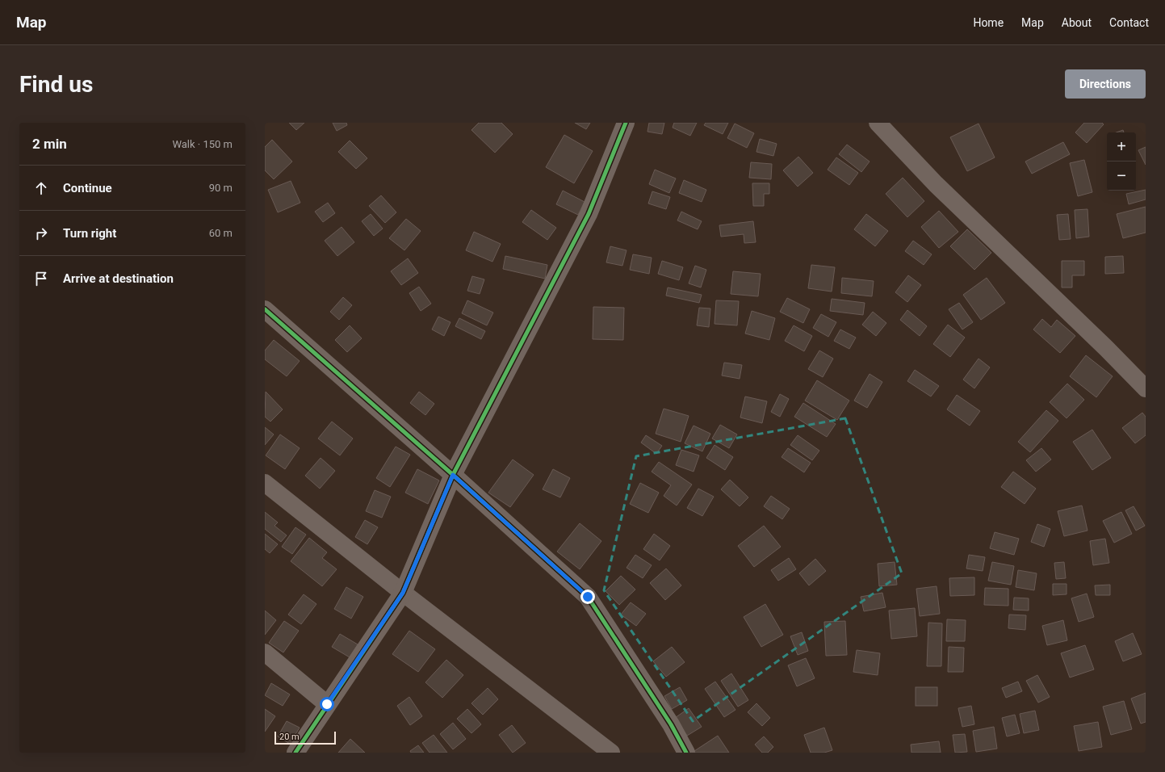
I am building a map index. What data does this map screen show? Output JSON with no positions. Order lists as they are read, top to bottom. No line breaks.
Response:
{"scale_bar":"20 m","page":{"header":"Map","nav":["Home","Map","About","Contact"],"buttons":"Directions","title":"Find us","heading":["2 min","Walk · 150 m"],"map_buttons":["+","−"],"list":[["Continue","90 m"],["Turn right","60 m"],"Arrive at destination"],"scale":"20 m"}}
